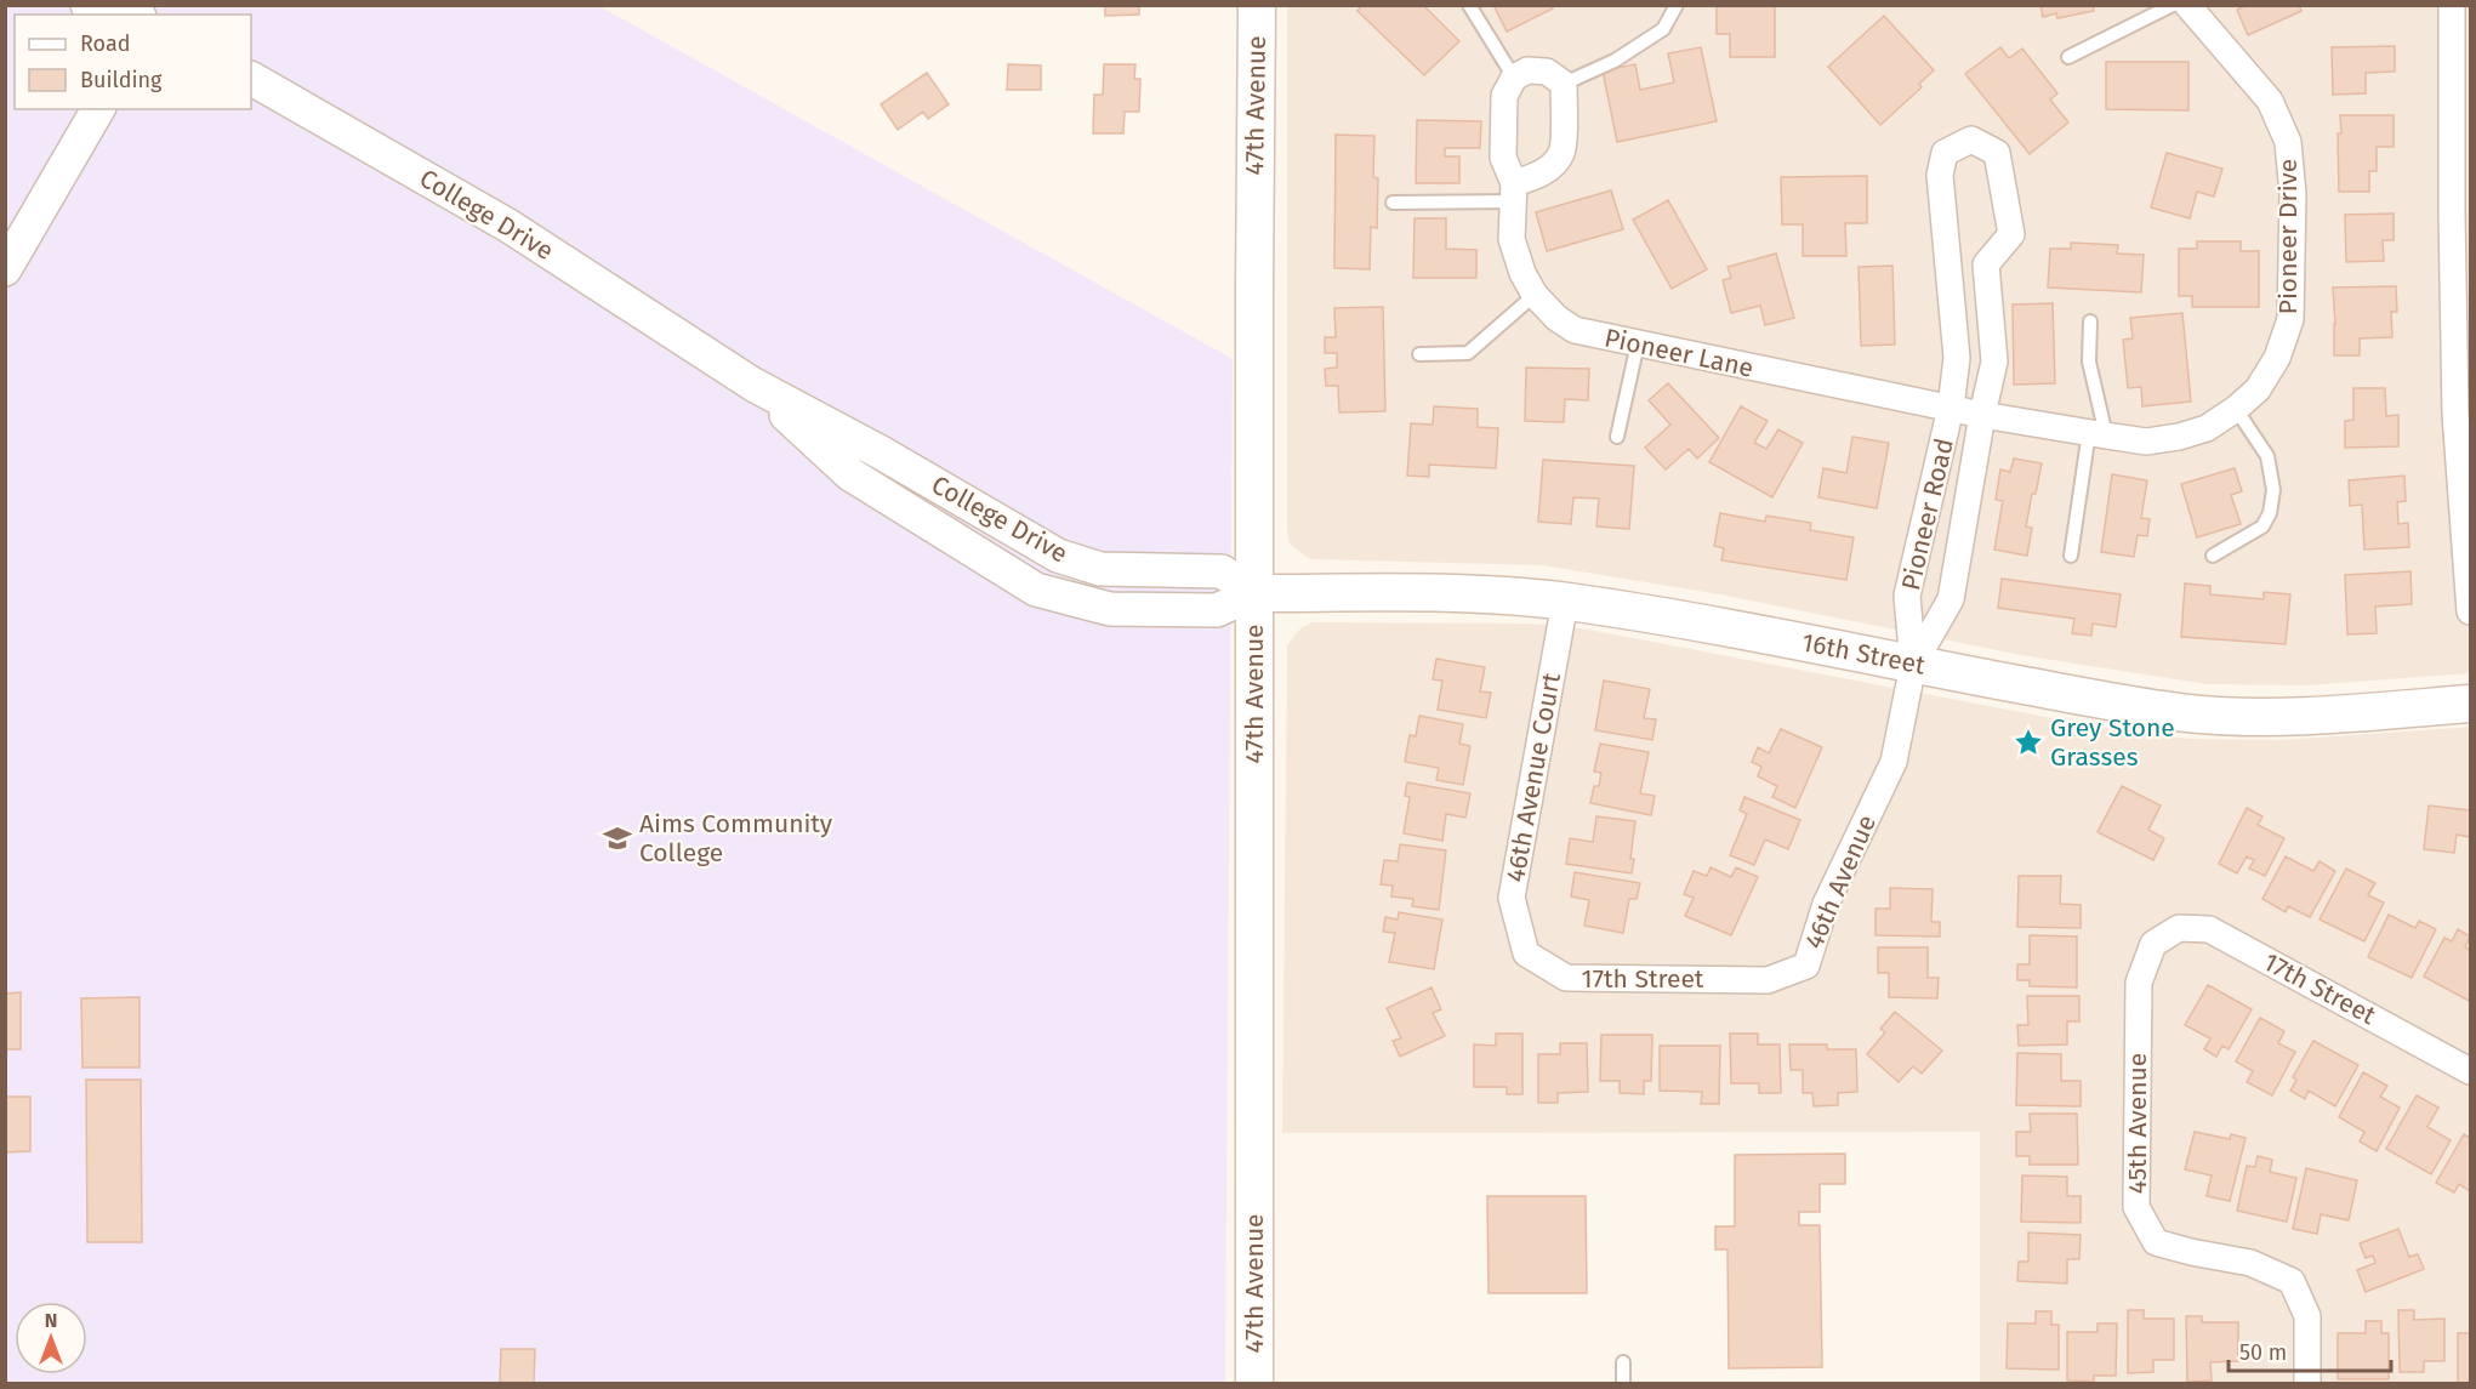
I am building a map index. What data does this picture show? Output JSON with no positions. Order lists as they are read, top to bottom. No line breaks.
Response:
{"streets":{"main road":["47th Avenue","16th Street"],"street":["College Drive","Pioneer Drive","Pioneer Lane","Pioneer Road","46th Avenue Court","46th Avenue","17th Street","45th Avenue"]},"crossings":[["47th Avenue","College Drive"],["47th Avenue","16th Street"],["College Drive","16th Street"],["Pioneer Drive","Pioneer Lane"],["Pioneer Drive","Pioneer Road"],["Pioneer Lane","Pioneer Road"],["Pioneer Road","16th Street"],["Pioneer Road","46th Avenue"],["16th Street","46th Avenue Court"],["46th Avenue Court","17th Street"],["46th Avenue","17th Street"],["17th Street","45th Avenue"]],"places":{"place":["Grey Stone Grasses"],"school or university":["Aims Community College"]},"legend":["Road","Building"],"scale_bar":"50 m","north":"top"}
